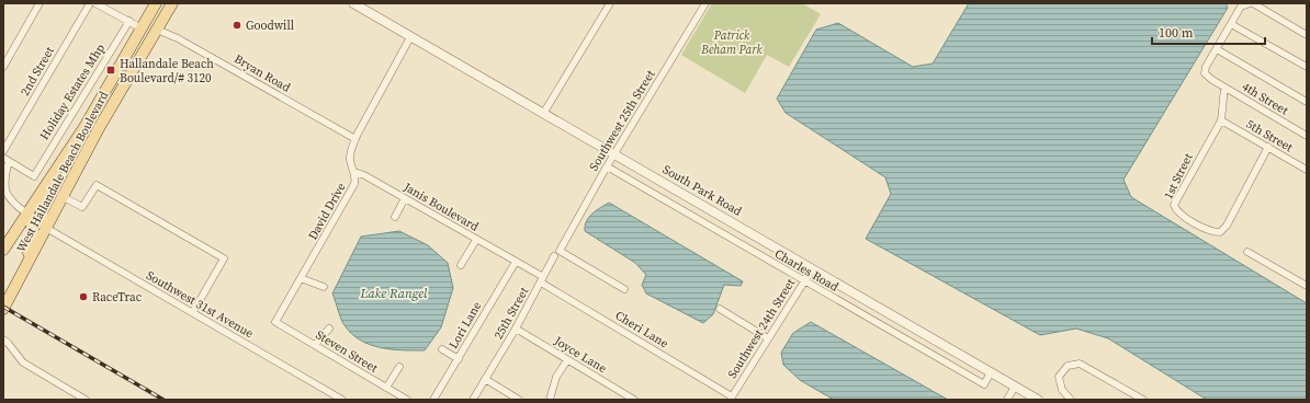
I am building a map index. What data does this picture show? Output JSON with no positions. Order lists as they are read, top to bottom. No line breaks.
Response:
{"streets":{"main road":["West Hallandale Beach Boulevard"],"street":["2nd Street","Bryan Road","Holiday Estates Mhp","4th Street","Southwest 25th Street","5th Street","1st Street","South Park Road","Janis Boulevard","David Drive","Charles Road","Southwest 31st Avenue","25th Street","Lori Lane","Southwest 24th Street","Cheri Lane","Steven Street","Joyce Lane"]},"crossings":[["Bryan Road","West Hallandale Beach Boulevard"],["Bryan Road","David Drive"],["4th Street","1st Street"],["Southwest 25th Street","South Park Road"],["Southwest 25th Street","Charles Road"],["5th Street","1st Street"],["West Hallandale Beach Boulevard","Southwest 31st Avenue"],["South Park Road","David Drive"],["South Park Road","Charles Road"],["South Park Road","Southwest 24th Street"],["Janis Boulevard","David Drive"],["Janis Boulevard","Lori Lane"],["Janis Boulevard","Cheri Lane"],["David Drive","Steven Street"],["Charles Road","Southwest 24th Street"],["25th Street","Cheri Lane"],["25th Street","Joyce Lane"],["Lori Lane","Cheri Lane"],["Southwest 24th Street","Cheri Lane"]],"water":["Lake Rangel"],"parks":["Patrick Beham Park"],"places":{"other":["Goodwill","RaceTrac"],"transit":["Hallandale Beach Boulevard/# 3120"]},"scale_bar":"100 m"}
